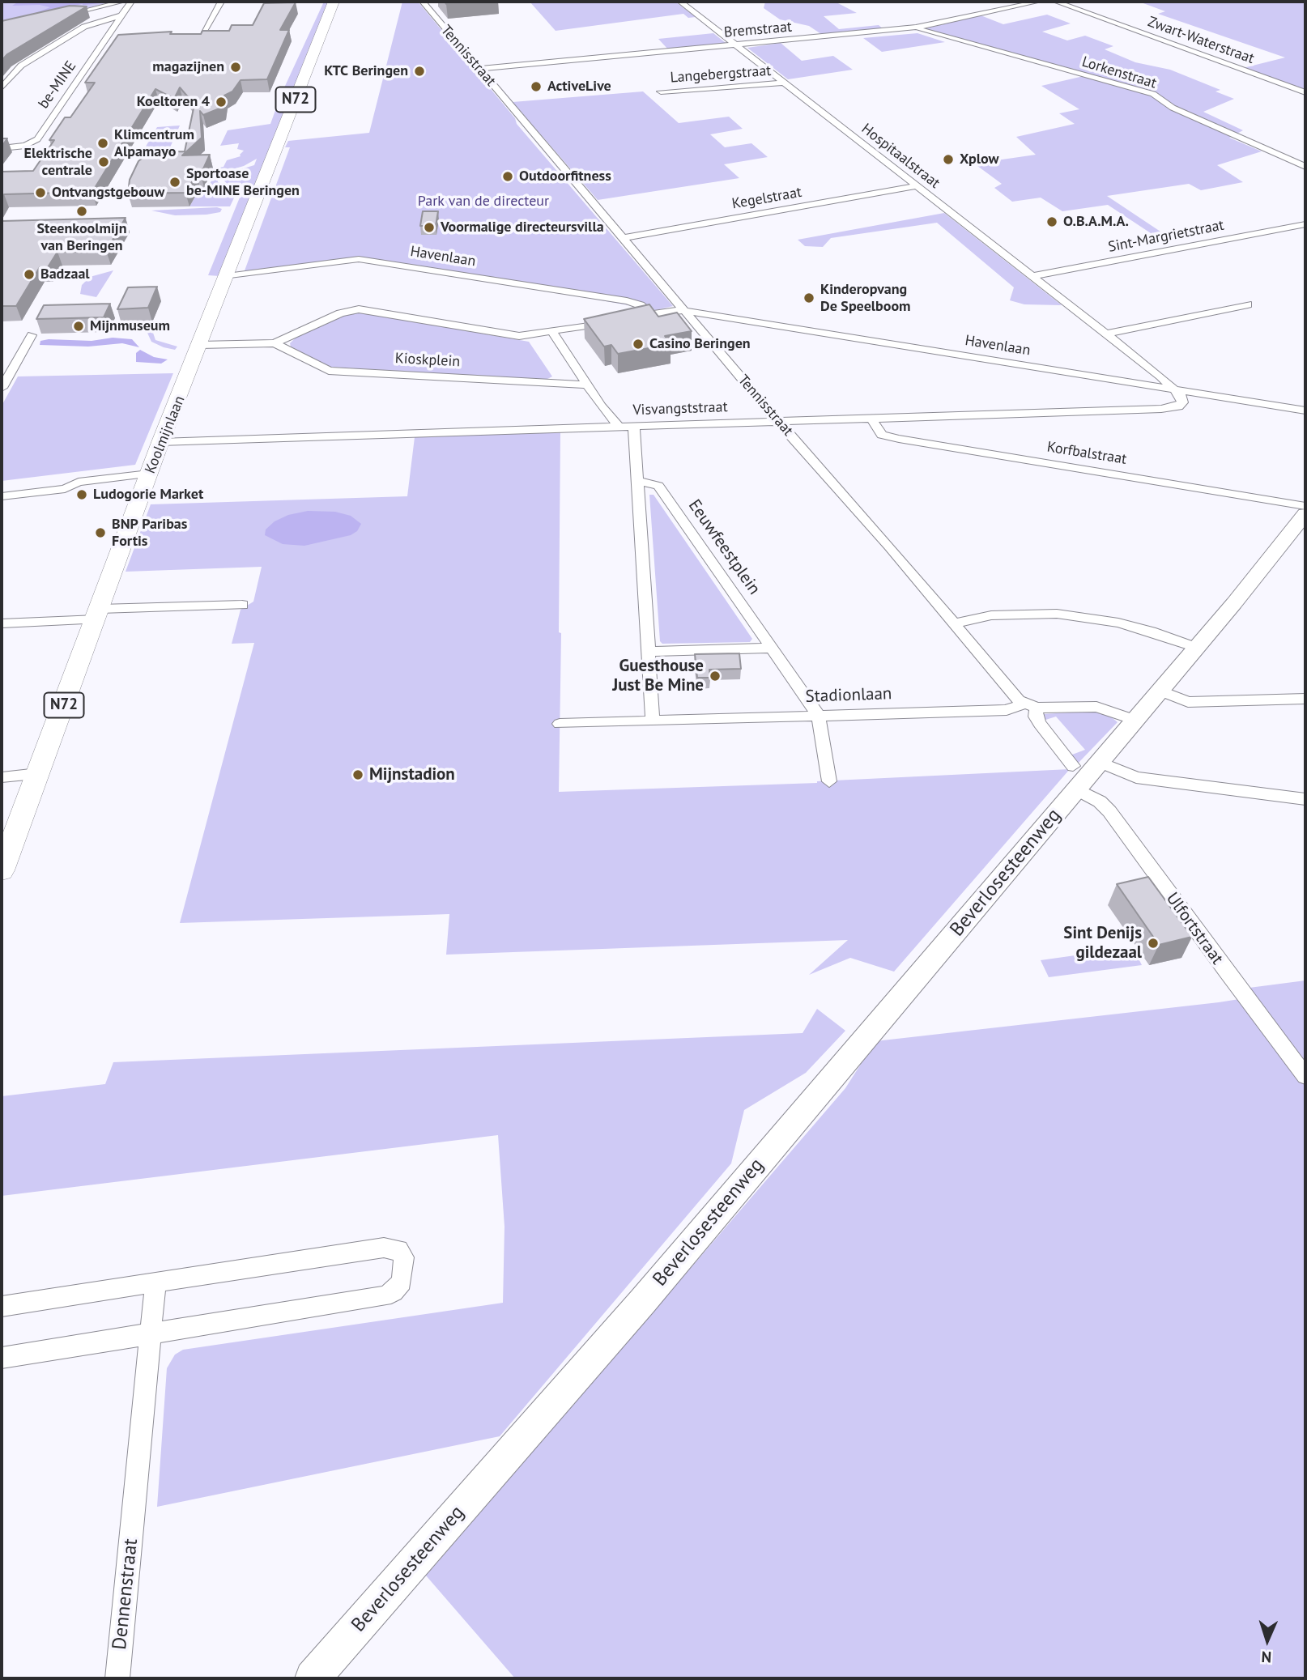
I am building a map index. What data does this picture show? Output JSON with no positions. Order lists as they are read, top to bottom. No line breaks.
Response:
{"streets":{"main road":["N72","Koolmijnlaan"],"street":["Bremstraat","Zwart-Waterstraat","Tennisstraat","Lorkenstraat","Langebergstraat","be-MINE","Hospitaalstraat","Kegelstraat","Sint-Margrietstraat","Havenlaan","Kioskplein","Visvangststraat","Korfbalstraat","Eeuwfeestplein","Stadionlaan","Beverlosesteenweg","Ulfortstraat","Dennenstraat"]},"crossings":[["Bremstraat","Tennisstraat"],["Bremstraat","Lorkenstraat"],["Bremstraat","Hospitaalstraat"],["Tennisstraat","Kegelstraat"],["Tennisstraat","Havenlaan"],["Tennisstraat","Kioskplein"],["Tennisstraat","Visvangststraat"],["Tennisstraat","Stadionlaan"],["Tennisstraat","Beverlosesteenweg"],["Tennisstraat","Ulfortstraat"],["Langebergstraat","Hospitaalstraat"],["Hospitaalstraat","Kegelstraat"],["Hospitaalstraat","Sint-Margrietstraat"],["Hospitaalstraat","Havenlaan"],["Hospitaalstraat","Visvangststraat"],["Havenlaan","Kioskplein"],["Havenlaan","Visvangststraat"],["Havenlaan","Koolmijnlaan"],["Kioskplein","Koolmijnlaan"],["Visvangststraat","Koolmijnlaan"],["Visvangststraat","Korfbalstraat"],["Eeuwfeestplein","Stadionlaan"],["Stadionlaan","Beverlosesteenweg"],["Beverlosesteenweg","Ulfortstraat"]],"parks":["Park van de directeur"],"places":["magazijnen","KTC Beringen","ActiveLive","Koeltoren 4","Klimcentrum Alpamayo","Xplow","Elektrische centrale","Outdoorfitness","Sportoase be-MINE Beringen","Ontvangstgebouw","Steenkoolmijn van Beringen","O.B.A.M.A.","Voormalige directeursvilla","Badzaal","Kinderopvang De Speelboom","Mijnmuseum","Casino Beringen","Ludogorie Market","BNP Paribas Fortis","Guesthouse Just Be Mine","Mijnstadion","Sint Denijs gildezaal"],"north":"bottom"}
